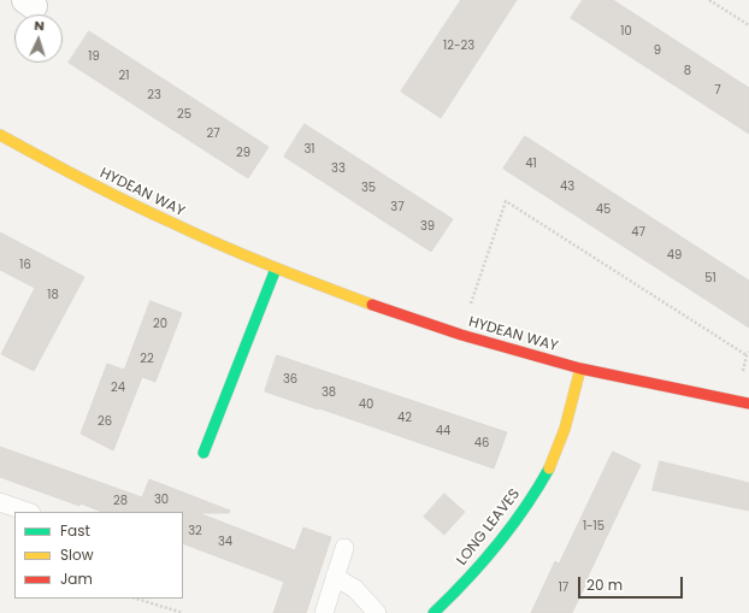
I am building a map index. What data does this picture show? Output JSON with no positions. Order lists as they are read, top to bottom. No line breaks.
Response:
{"streets":{"street":["HYDEAN WAY","LONG LEAVES"]},"crossings":[["HYDEAN WAY","LONG LEAVES"]],"house_numbers":["10","12-23","9","19","8","21","7","23","25","27","31","29","41","33","43","35","37","45","39","47","49","16","51","18","20","22","36","24","38","40","42","26","44","46","30","28","1-15","32","34","17"],"legend":["Fast","Slow","Jam"],"scale_bar":"20 m","north":"top"}
